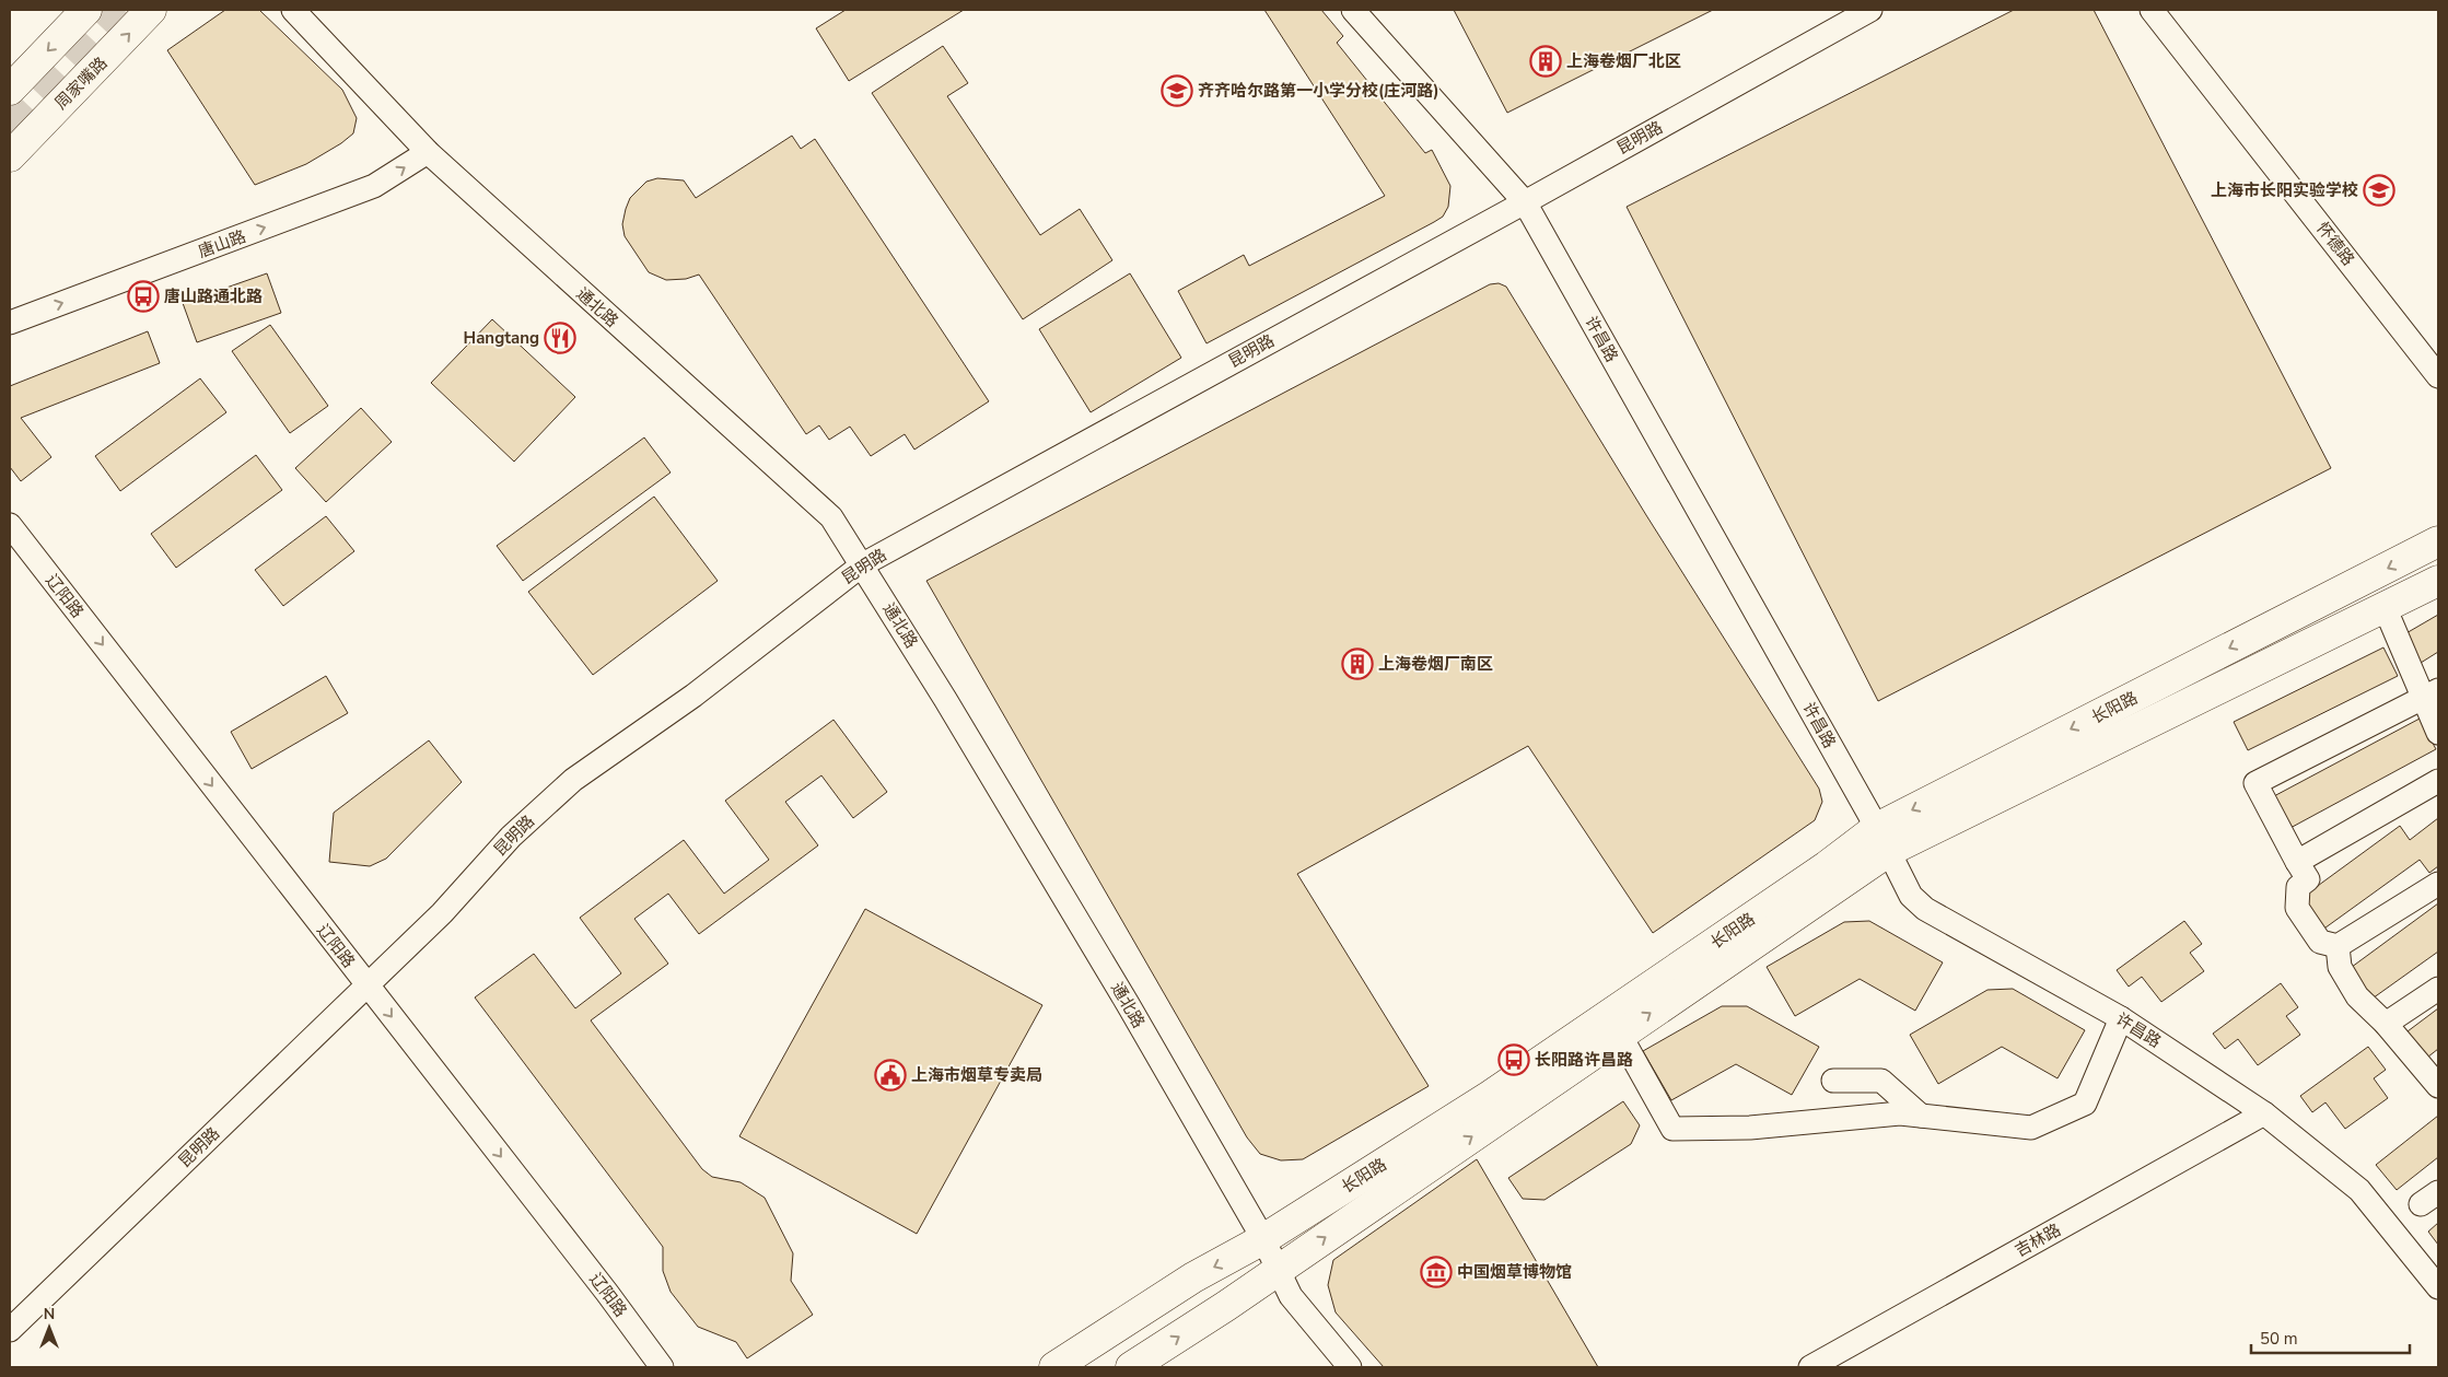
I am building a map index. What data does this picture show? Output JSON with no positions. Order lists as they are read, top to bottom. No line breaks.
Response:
{"streets":{"main road":["周家嘴路","长阳路"],"street":["昆明路","唐山路","怀德路","通北路","许昌路","辽阳路","吉林路"]},"crossings":[["昆明路","通北路"],["昆明路","许昌路"],["昆明路","辽阳路"],["唐山路","通北路"],["通北路","长阳路"],["许昌路","长阳路"],["许昌路","吉林路"]],"one_way":["唐山路","辽阳路"],"places":{"building":["上海卷烟厂北区","上海卷烟厂南区"],"school or university":["齐齐哈尔路第一小学分校(庄河路)","上海市长阳实验学校"],"bus stop":["唐山路通北路","长阳路许昌路"],"restaurant":["Hangtang"],"public building":["上海市烟草专卖局"],"museum":["中国烟草博物馆"]},"scale_bar":"50 m","north":"top"}
